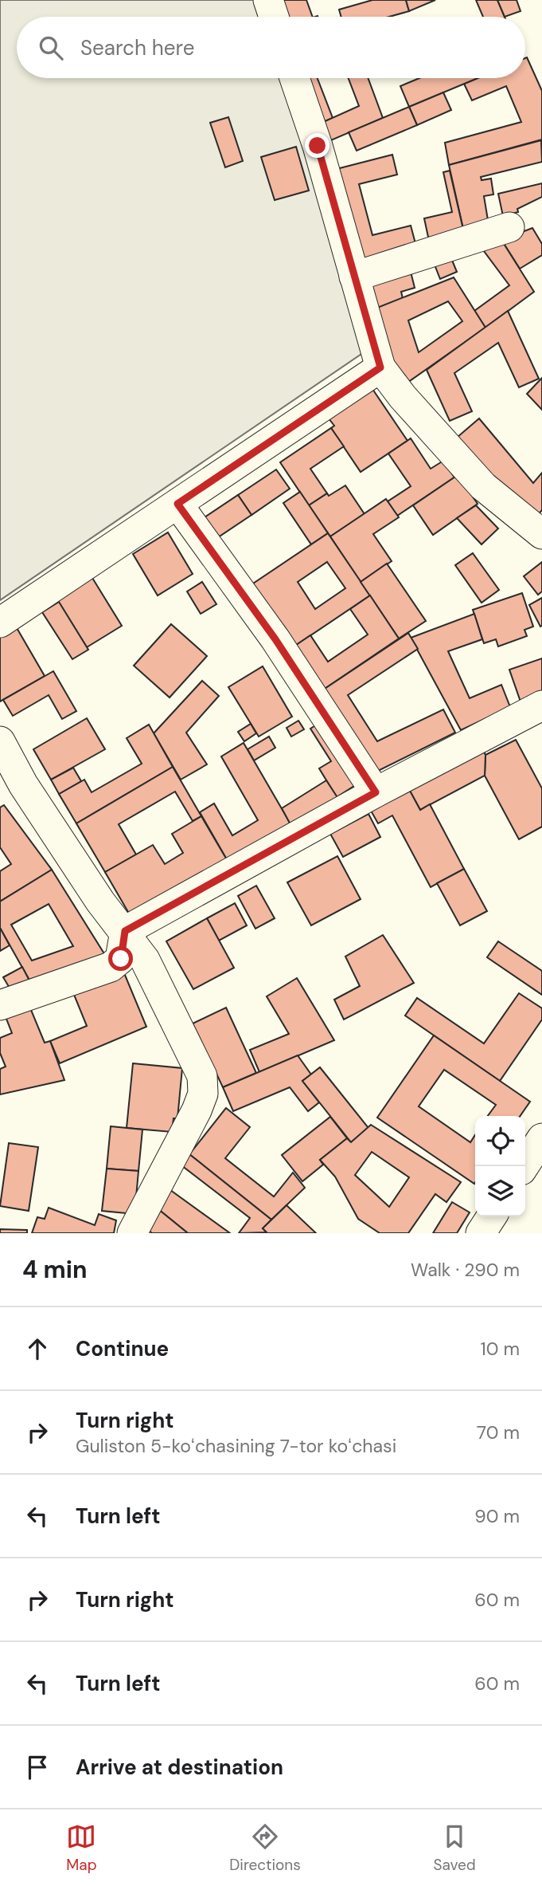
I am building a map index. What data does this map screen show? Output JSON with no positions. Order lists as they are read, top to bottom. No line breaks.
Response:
{"page":{"search":"Search here","heading":["4 min","Walk · 290 m"],"list":[["Continue","10 m"],["Turn right","Guliston 5-koʻchasining 7-tor koʻchasi","70 m"],["Turn left","90 m"],["Turn right","60 m"],["Turn left","60 m"],"Arrive at destination"],"nav":["Map","Directions","Saved"]}}
